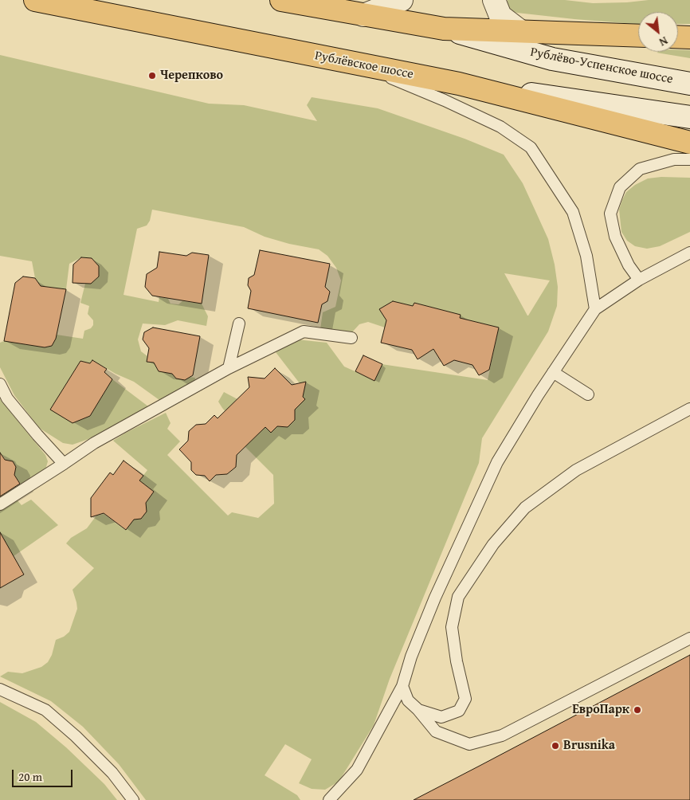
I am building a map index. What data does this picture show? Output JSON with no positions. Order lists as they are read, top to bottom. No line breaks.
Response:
{"streets":{"main road":["Рублёвское шоссе","Рублёво-Успенское шоссе"]},"places":["Черепково","ЕвроПарк","Brusnika"],"scale_bar":"20 m","north":"bottom right"}
